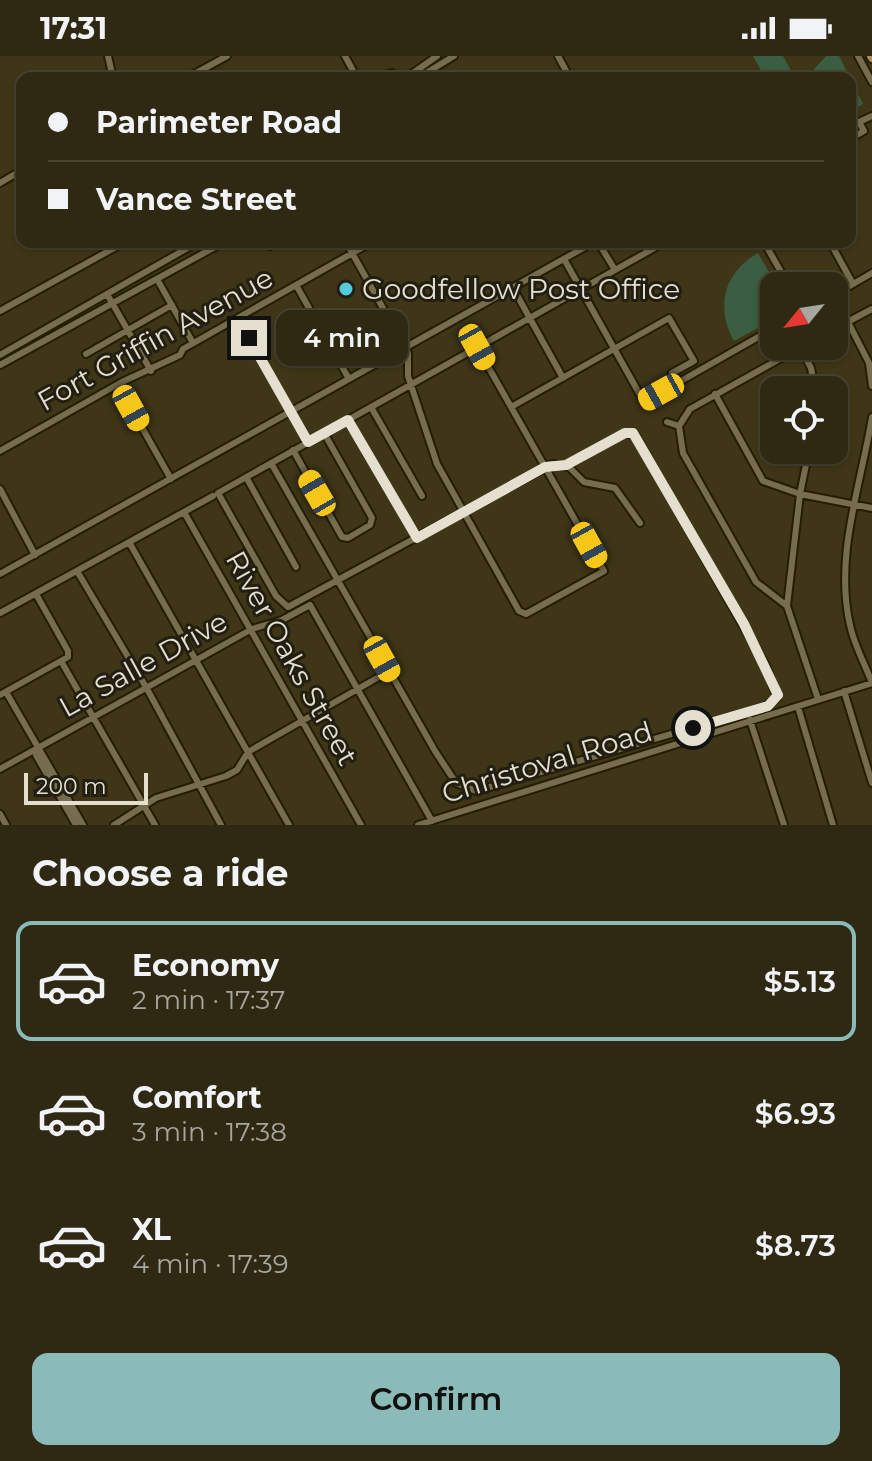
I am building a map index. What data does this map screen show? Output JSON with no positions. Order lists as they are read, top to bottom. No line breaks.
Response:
{"streets":{"street":["Fort Griffin Avenue","River Oaks Street","La Salle Drive","Christoval Road"]},"crossings":[["River Oaks Street","La Salle Drive"]],"places":["Goodfellow Post Office"],"scale_bar":"200 m","north":"bottom left","page":{"status":"17:31","banner":["Parimeter Road","Vance Street"],"bubble":"4 min","scale":"200 m","heading":"Choose a ride","list":[{"name":"Economy","note":"2 min · 17:37","value":"$5.13"},{"name":"Comfort","note":"3 min · 17:38","value":"$6.93"},{"name":"XL","note":"4 min · 17:39","value":"$8.73"}],"buttons":"Confirm"}}
